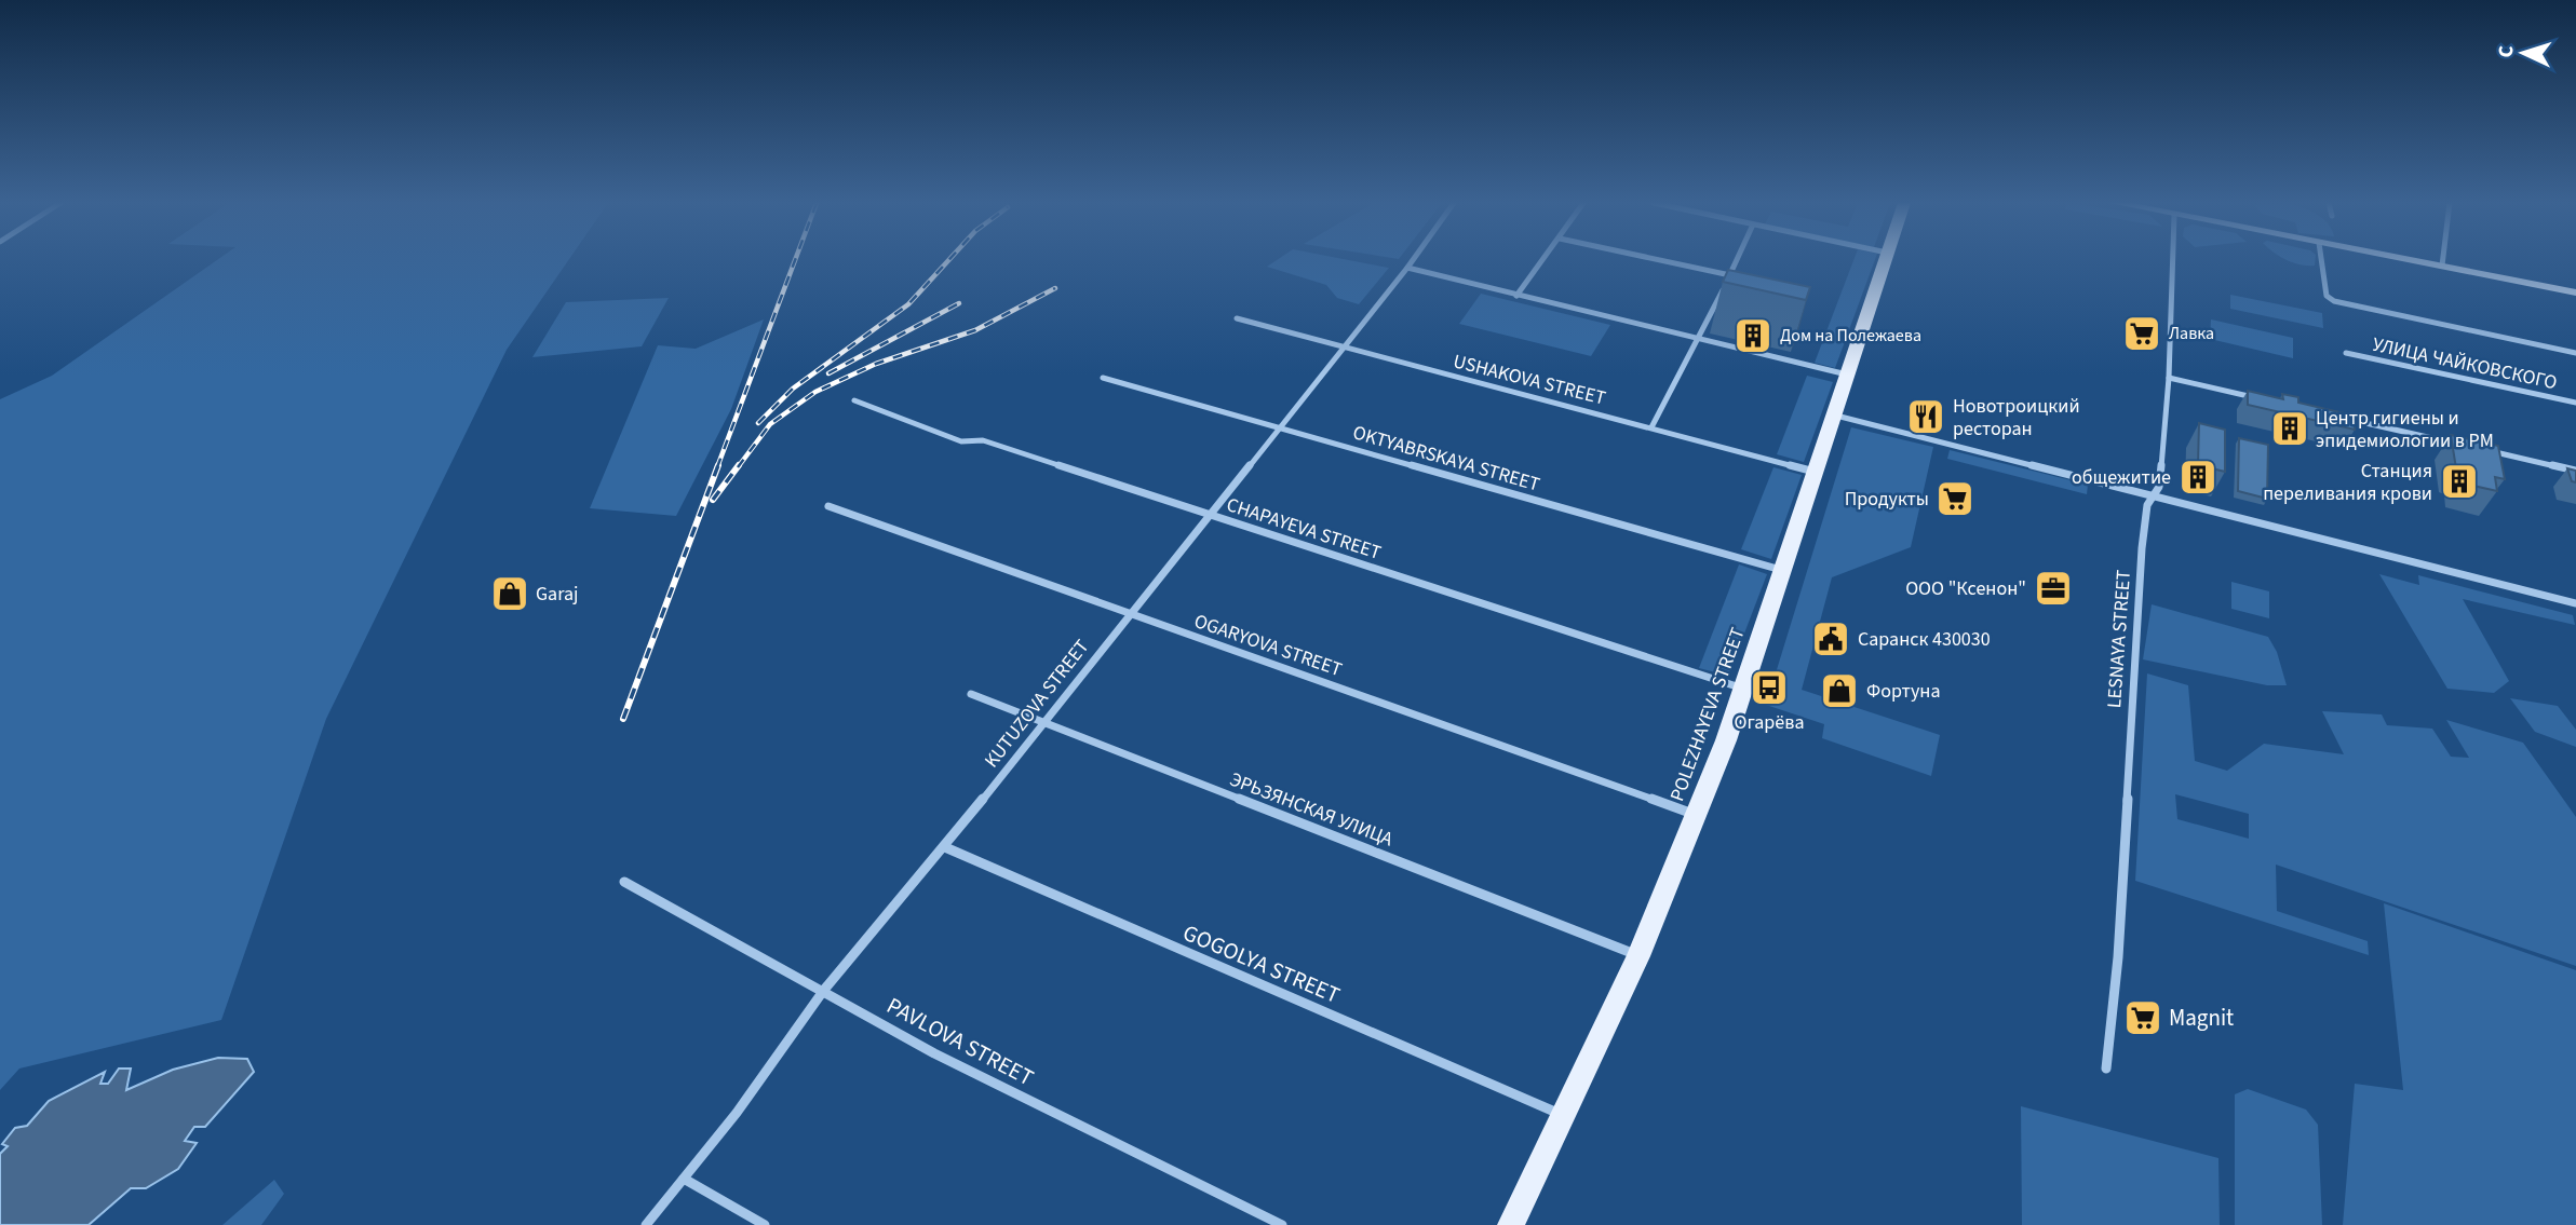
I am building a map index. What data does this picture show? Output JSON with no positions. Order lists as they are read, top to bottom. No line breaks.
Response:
{"streets":{"main road":["POLEZHAYEVA STREET"],"street":["УЛИЦА ЧАЙКОВСКОГО","USHAKOVA STREET","OKTYABRSKAYA STREET","CHAPAYEVA STREET","LESNAYA STREET","OGARYOVA STREET","KUTUZOVA STREET","ЭРЬЗЯНСКАЯ УЛИЦА","GOGOLYA STREET","PAVLOVA STREET"]},"crossings":[["USHAKOVA STREET","KUTUZOVA STREET"],["USHAKOVA STREET","POLEZHAYEVA STREET"],["OKTYABRSKAYA STREET","KUTUZOVA STREET"],["OKTYABRSKAYA STREET","POLEZHAYEVA STREET"],["CHAPAYEVA STREET","KUTUZOVA STREET"],["CHAPAYEVA STREET","POLEZHAYEVA STREET"],["OGARYOVA STREET","KUTUZOVA STREET"],["OGARYOVA STREET","POLEZHAYEVA STREET"],["KUTUZOVA STREET","ЭРЬЗЯНСКАЯ УЛИЦА"],["KUTUZOVA STREET","GOGOLYA STREET"],["KUTUZOVA STREET","PAVLOVA STREET"],["POLEZHAYEVA STREET","ЭРЬЗЯНСКАЯ УЛИЦА"],["POLEZHAYEVA STREET","GOGOLYA STREET"]],"places":{"supermarket":["Лавка","Продукты","Magnit"],"building":["Дом на Полежаева","Центр гигиены и эпидемиологии в РМ","общежитие","Станция переливания крови"],"restaurant":["Новотроицкий ресторан"],"office":["ООО \"Ксенон\""],"shop":["Garaj","Фортуна"],"public building":["Саранск 430030"],"bus stop":["Огарёва"]},"north":"left"}
